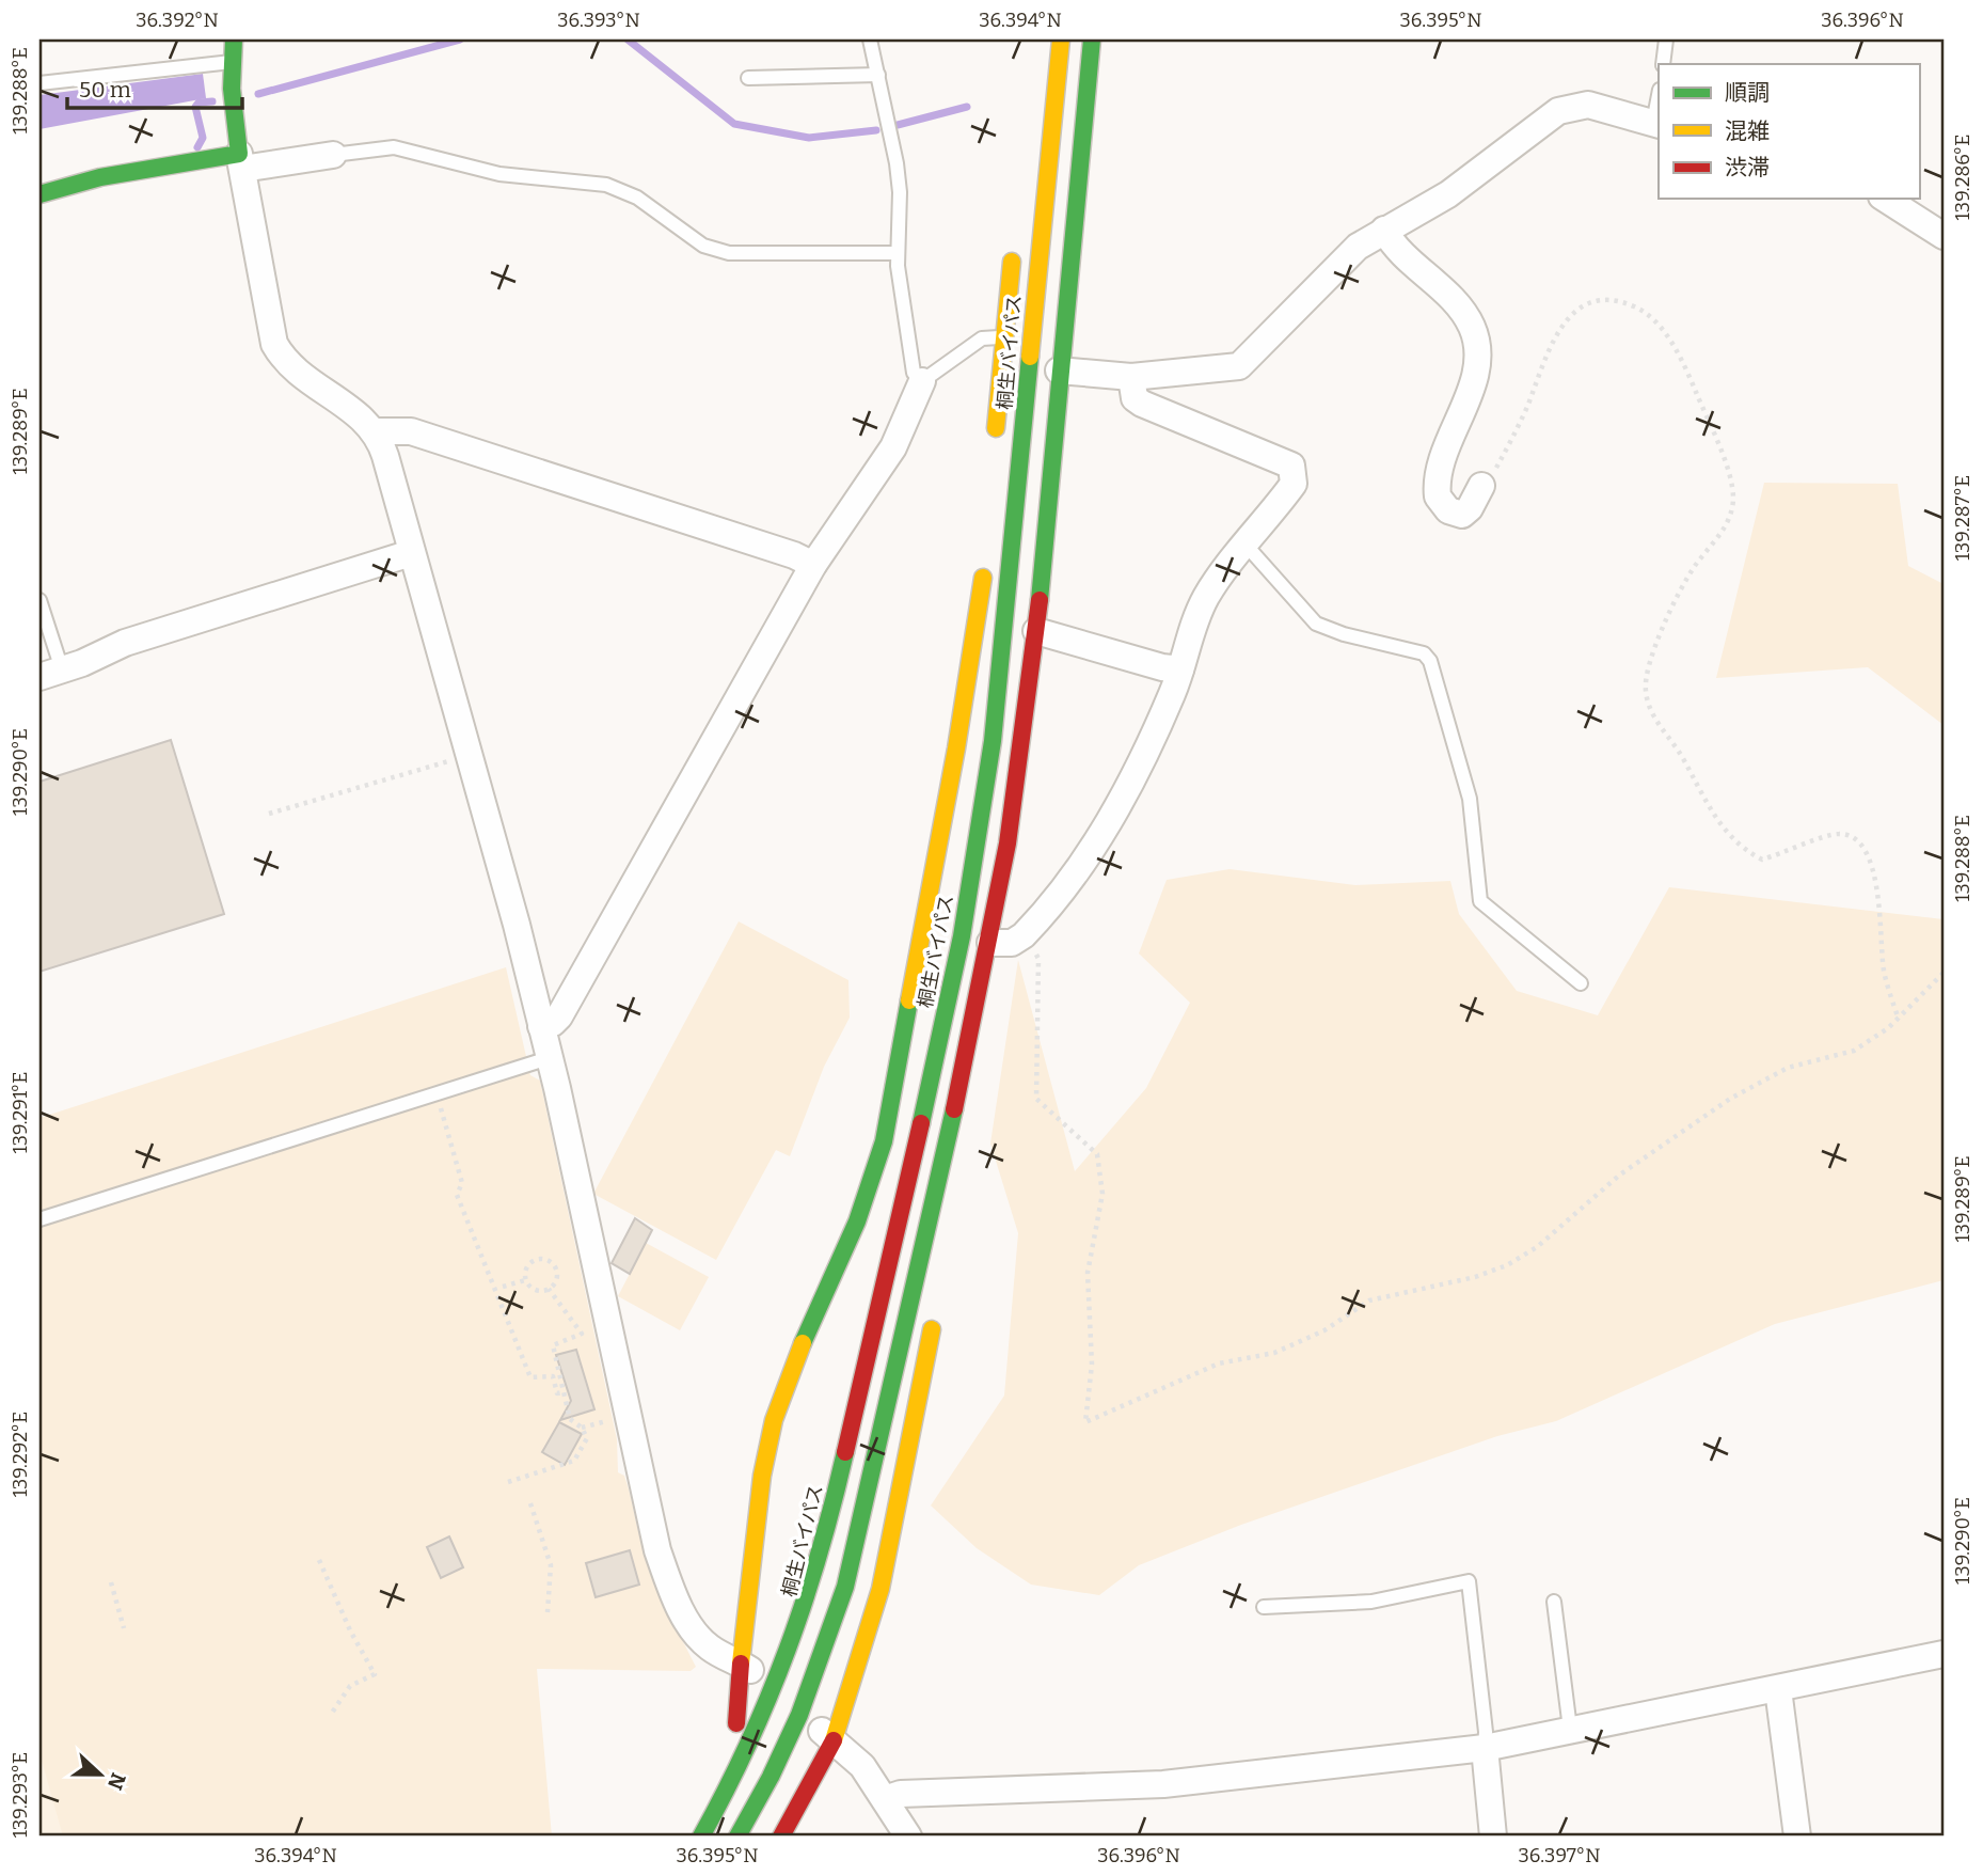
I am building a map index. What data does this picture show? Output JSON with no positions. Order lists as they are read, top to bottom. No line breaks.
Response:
{"streets":{"main road":["桐生バイパス"]},"legend":["順調","混雑","渋滞"],"scale_bar":"50 m","north":"right","coordinates":["36.392°N","36.393°N","36.394°N","36.395°N","36.396°N","139.288°E","139.286°E","139.289°E","139.287°E","139.290°E","139.291°E","139.292°E","139.293°E","36.397°N"]}
